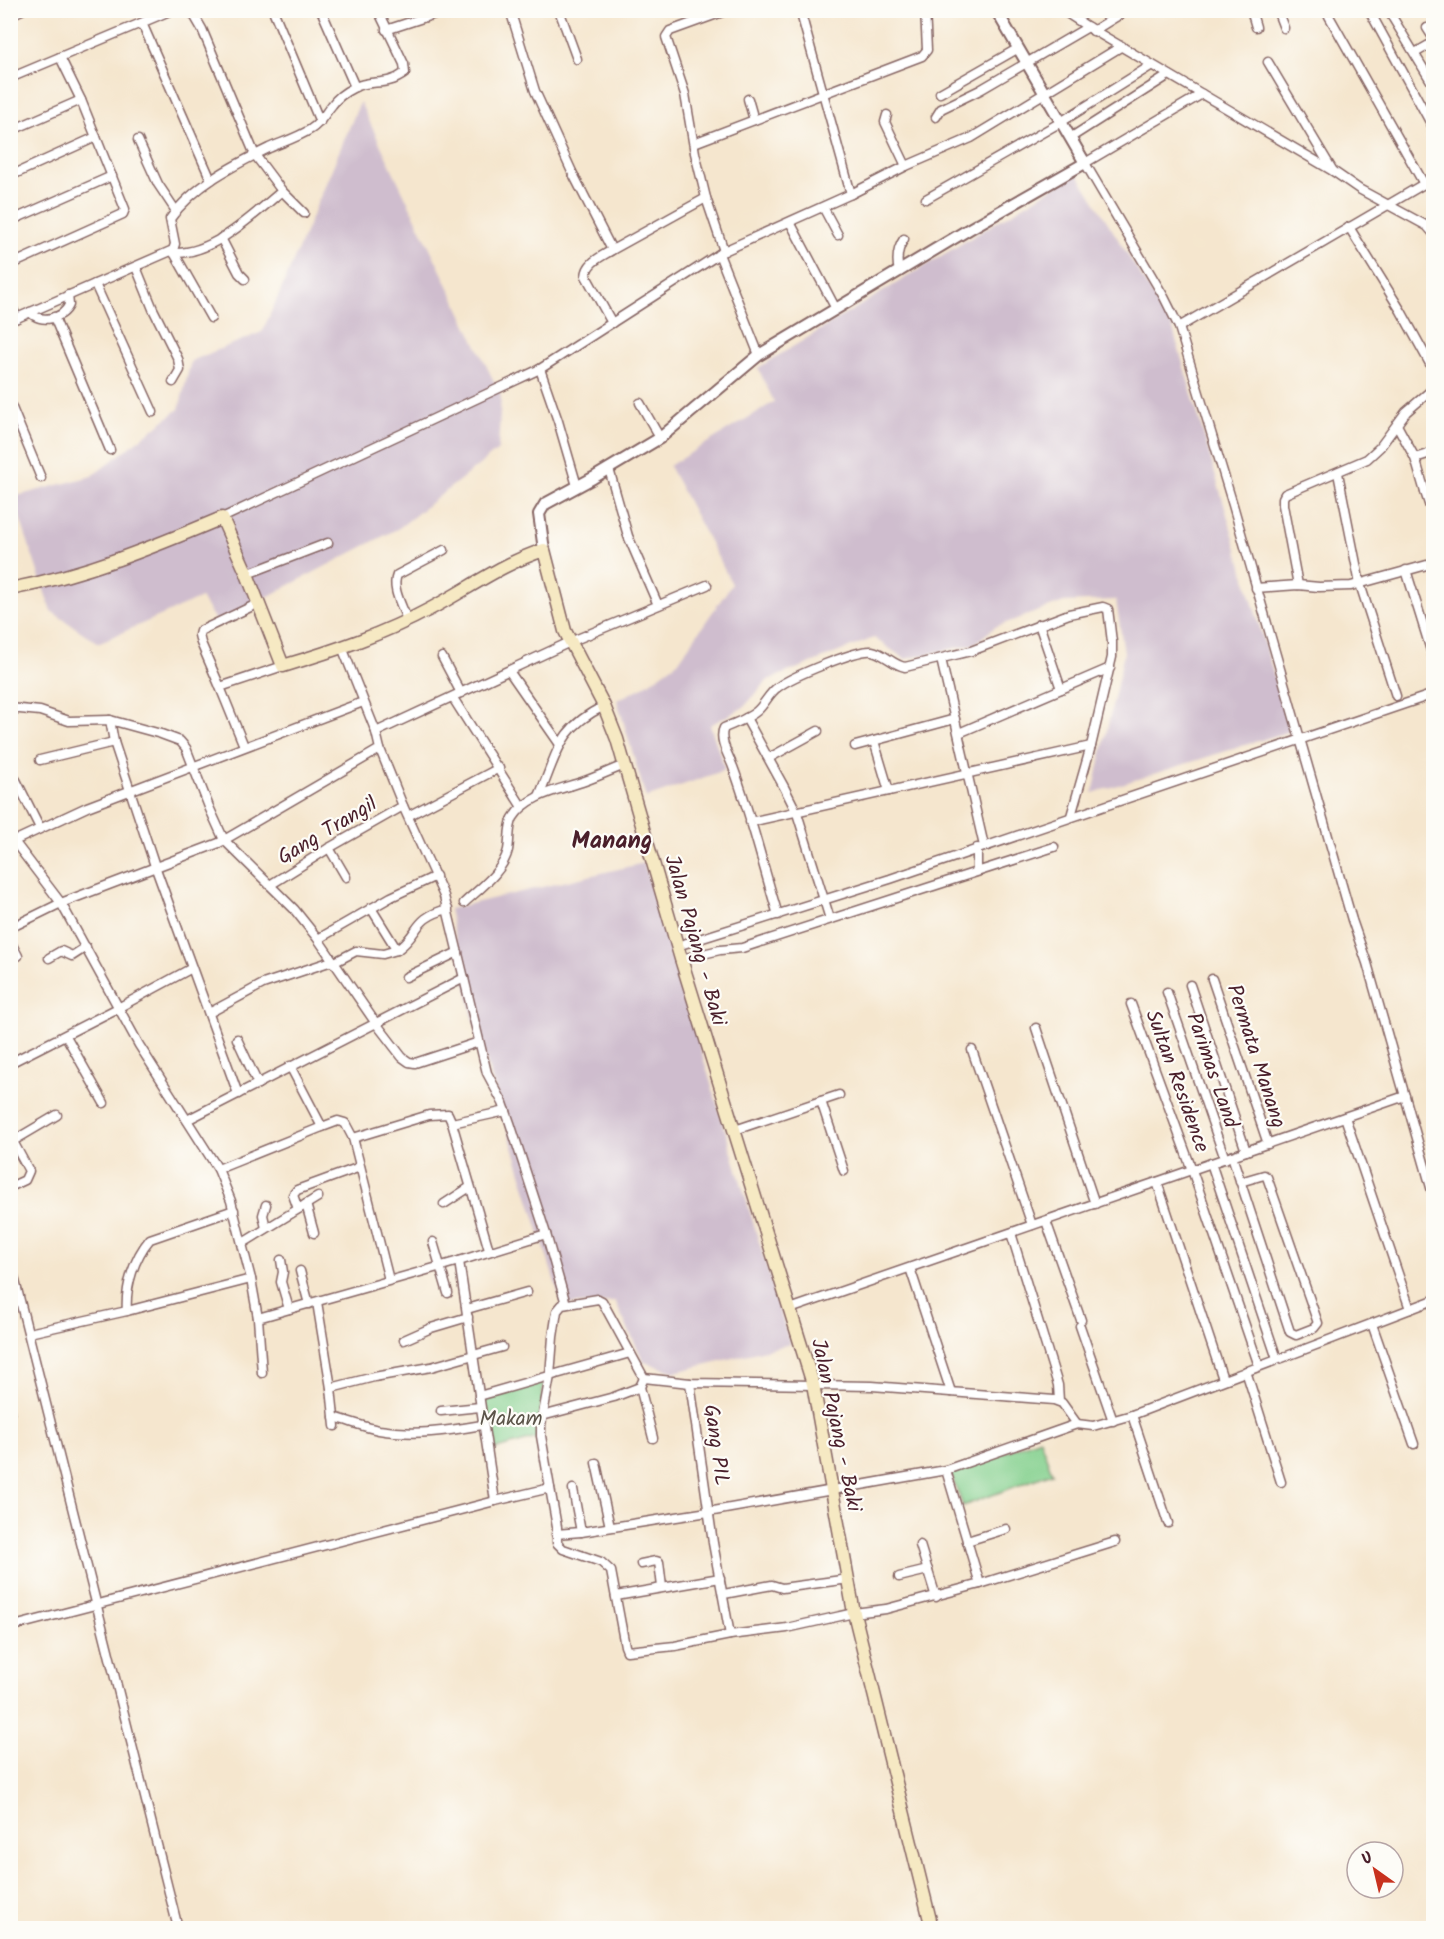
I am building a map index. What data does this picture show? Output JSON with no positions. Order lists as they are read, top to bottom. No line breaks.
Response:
{"streets":{"main road":["Jalan Pajang - Baki"],"street":["Gang Trangil","Permata Manang","Parimas Land","Sultan Residence","Gang PIL"]},"districts":["Manang"],"parks":["Makam"],"north":"top left"}
